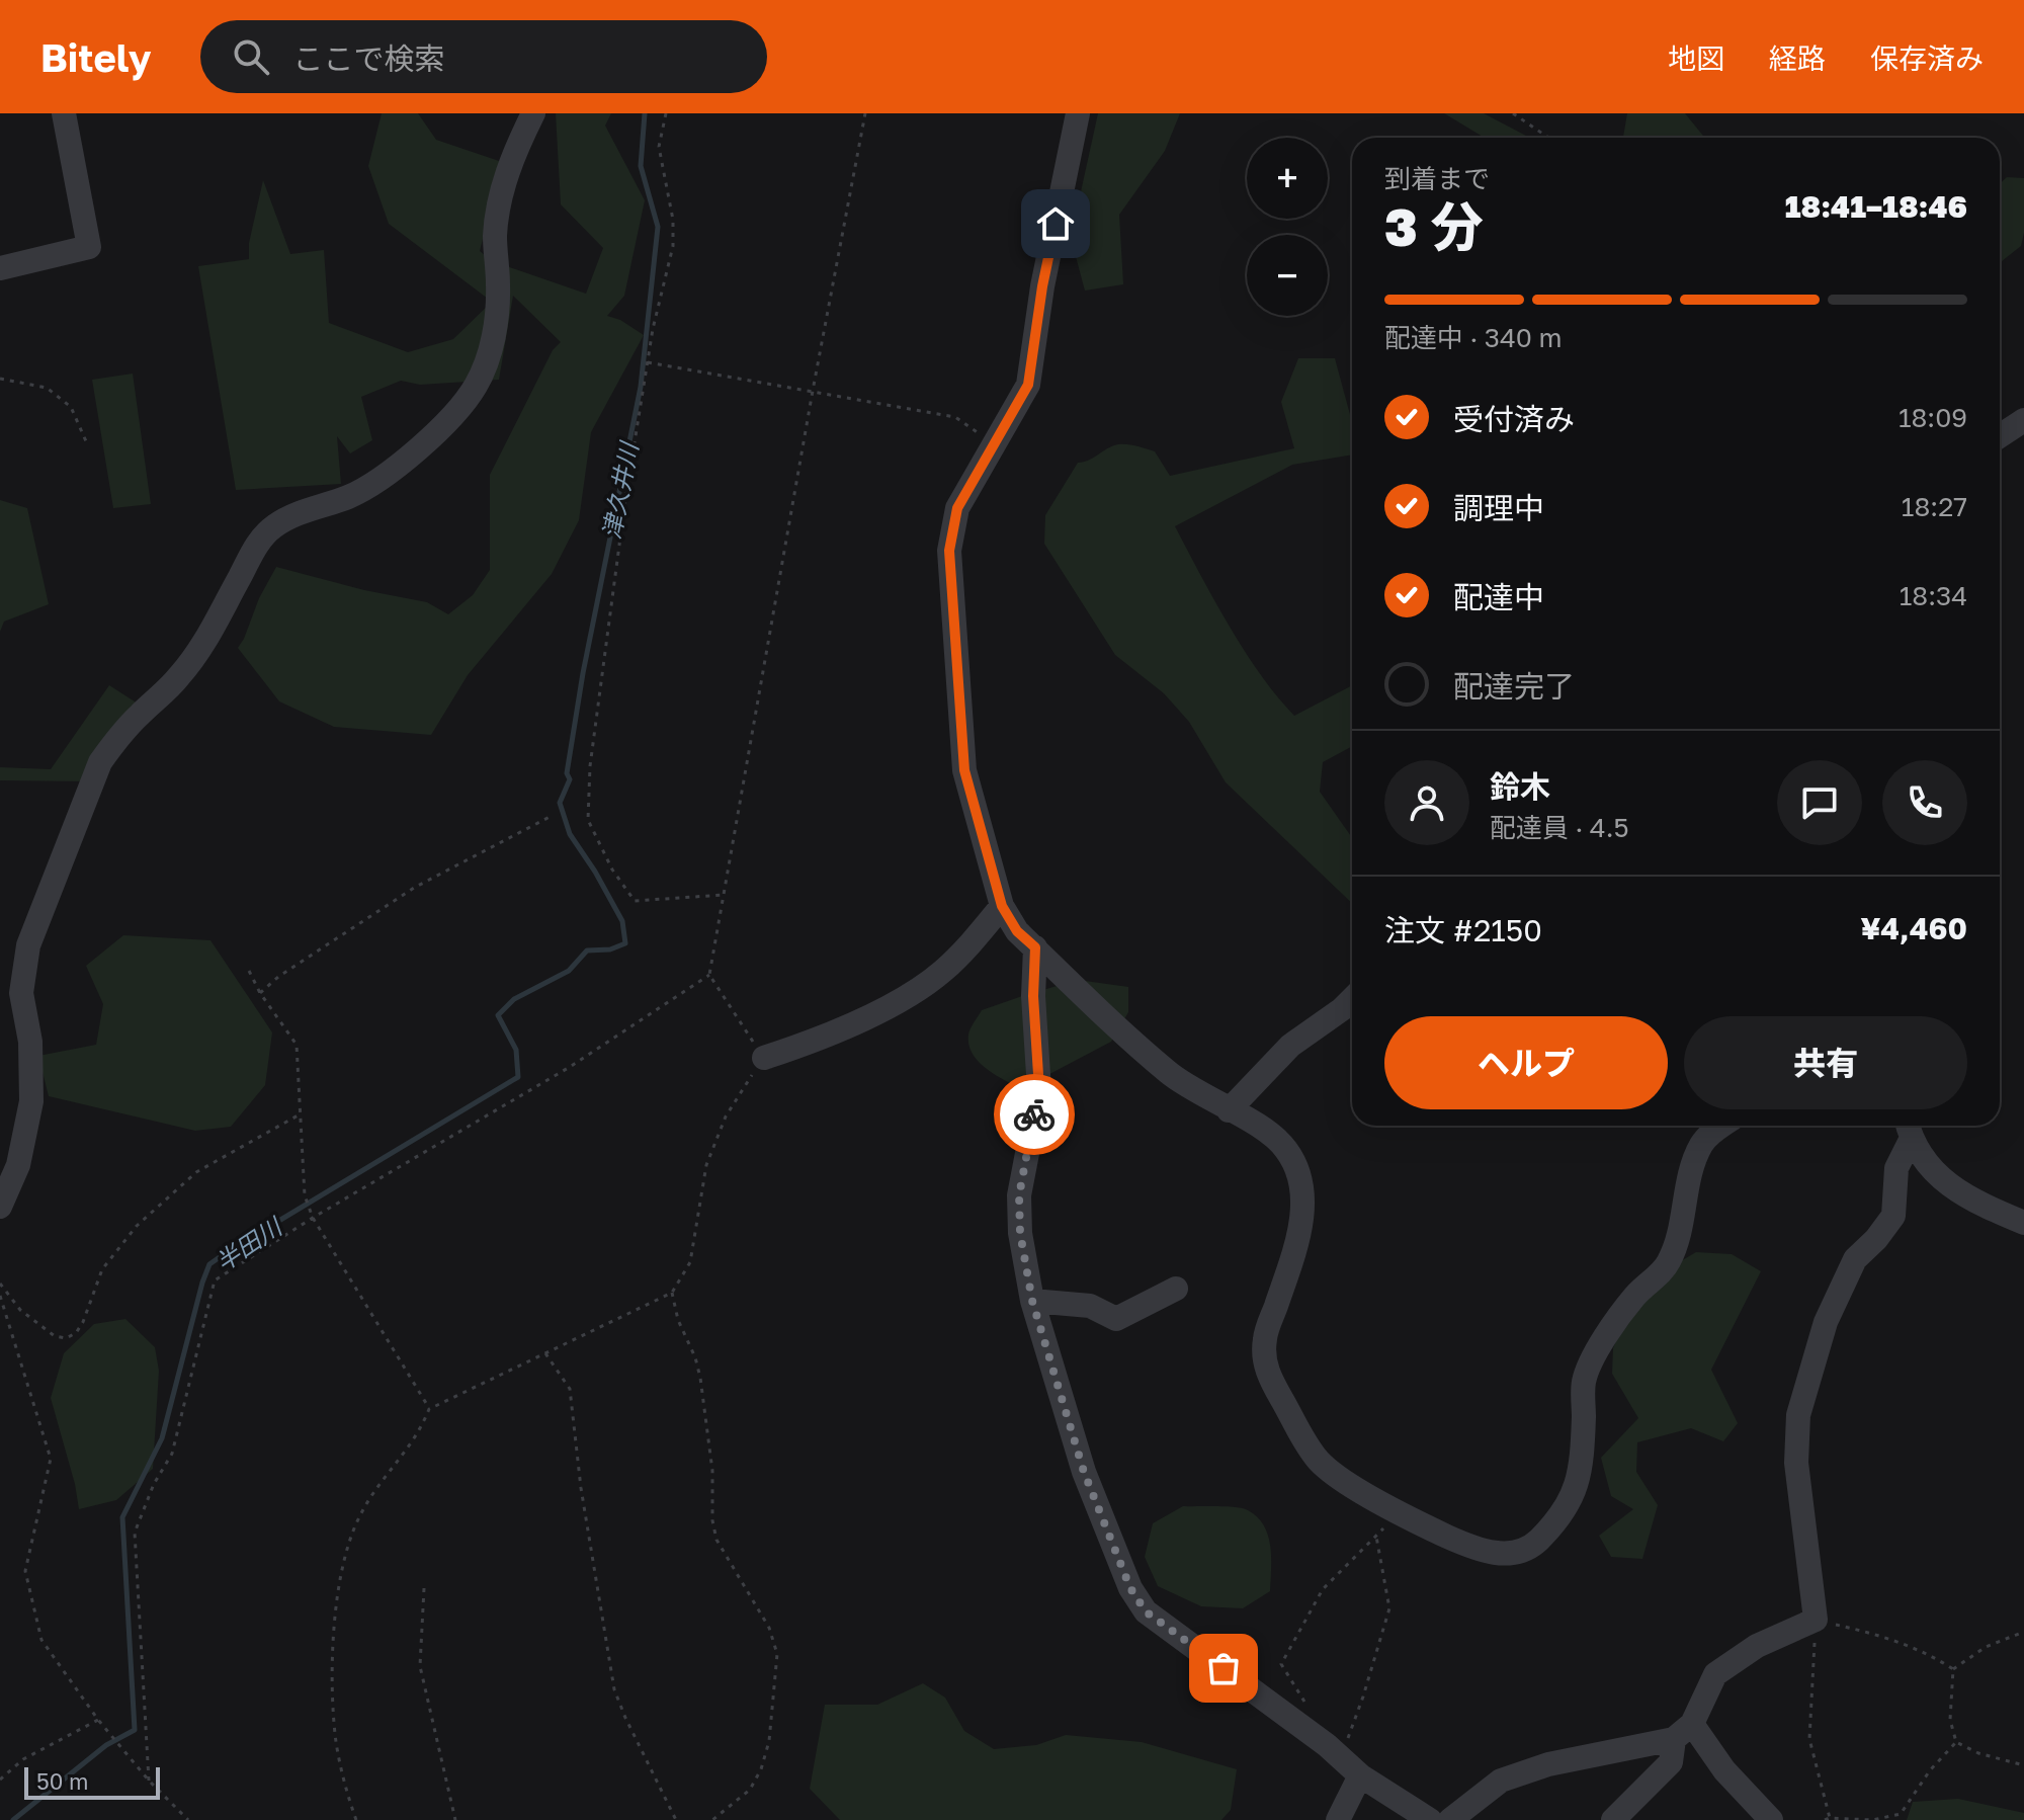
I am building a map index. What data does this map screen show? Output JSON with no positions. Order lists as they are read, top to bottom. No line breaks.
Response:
{"water":["津久井川","半田川"],"scale_bar":"50 m","page":{"header":"Bitely","search":"ここで検索","nav":["地図","経路","保存済み"],"map_buttons":["+","−"],"heading":["3 分","到着まで","18:41–18:46"],"panel":["鈴木","配達員 · 4.5","注文 #2150","¥4,460"],"bar":"配達中 · 340 m","list":[["受付済み","18:09"],["調理中","18:27"],["配達中","18:34"],"配達完了"],"buttons":["ヘルプ","共有"],"scale":"50 m"}}
